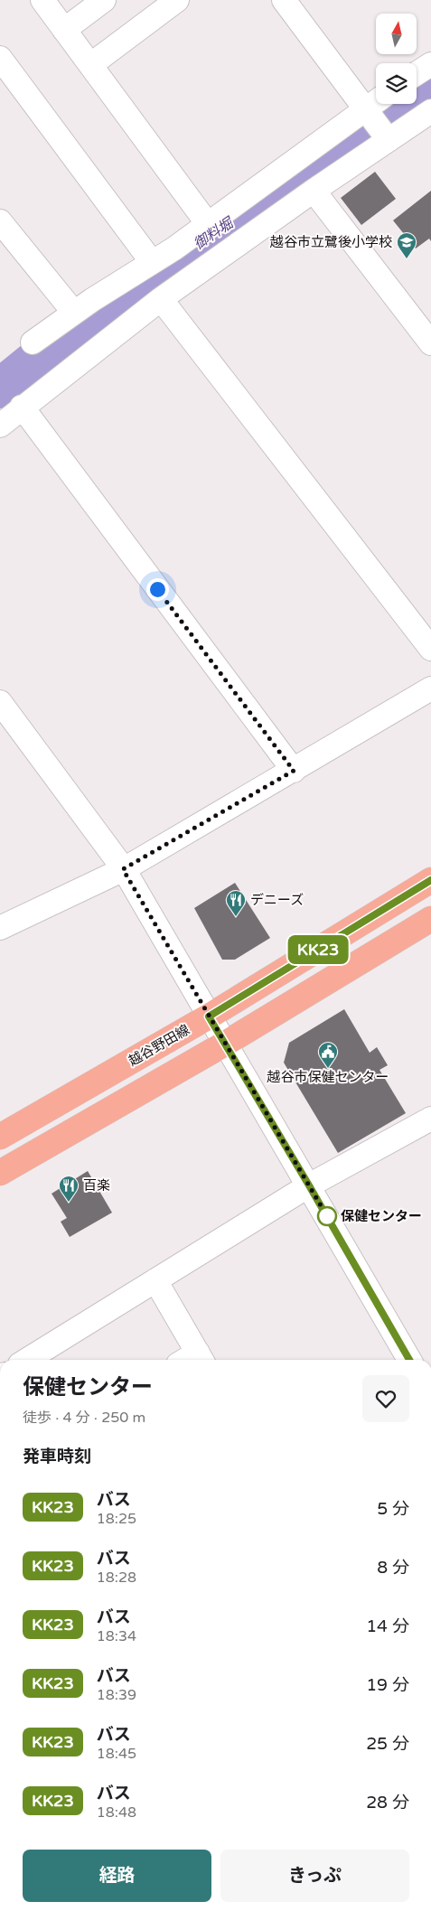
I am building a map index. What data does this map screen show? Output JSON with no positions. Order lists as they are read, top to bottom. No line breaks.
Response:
{"streets":{"main road":["越谷野田線"]},"water":["御料堀"],"places":{"school or university":["越谷市立鷺後小学校"],"restaurant":["デニーズ","百楽"],"public building":["越谷市保健センター"],"other":["保健センター"]},"lines":["bus line KK23"],"north":"top","page":{"on_map":"KK23","heading":[["保健センター","徒歩 · 4 分 · 250 m"],"発車時刻"],"list":[{"mark":"KK23","name":"バス","note":"18:25","value":"5 分"},{"mark":"KK23","name":"バス","note":"18:28","value":"8 分"},{"mark":"KK23","name":"バス","note":"18:34","value":"14 分"},{"mark":"KK23","name":"バス","note":"18:39","value":"19 分"},{"mark":"KK23","name":"バス","note":"18:45","value":"25 分"},{"mark":"KK23","name":"バス","note":"18:48","value":"28 分"}],"buttons":["経路","きっぷ"]}}
